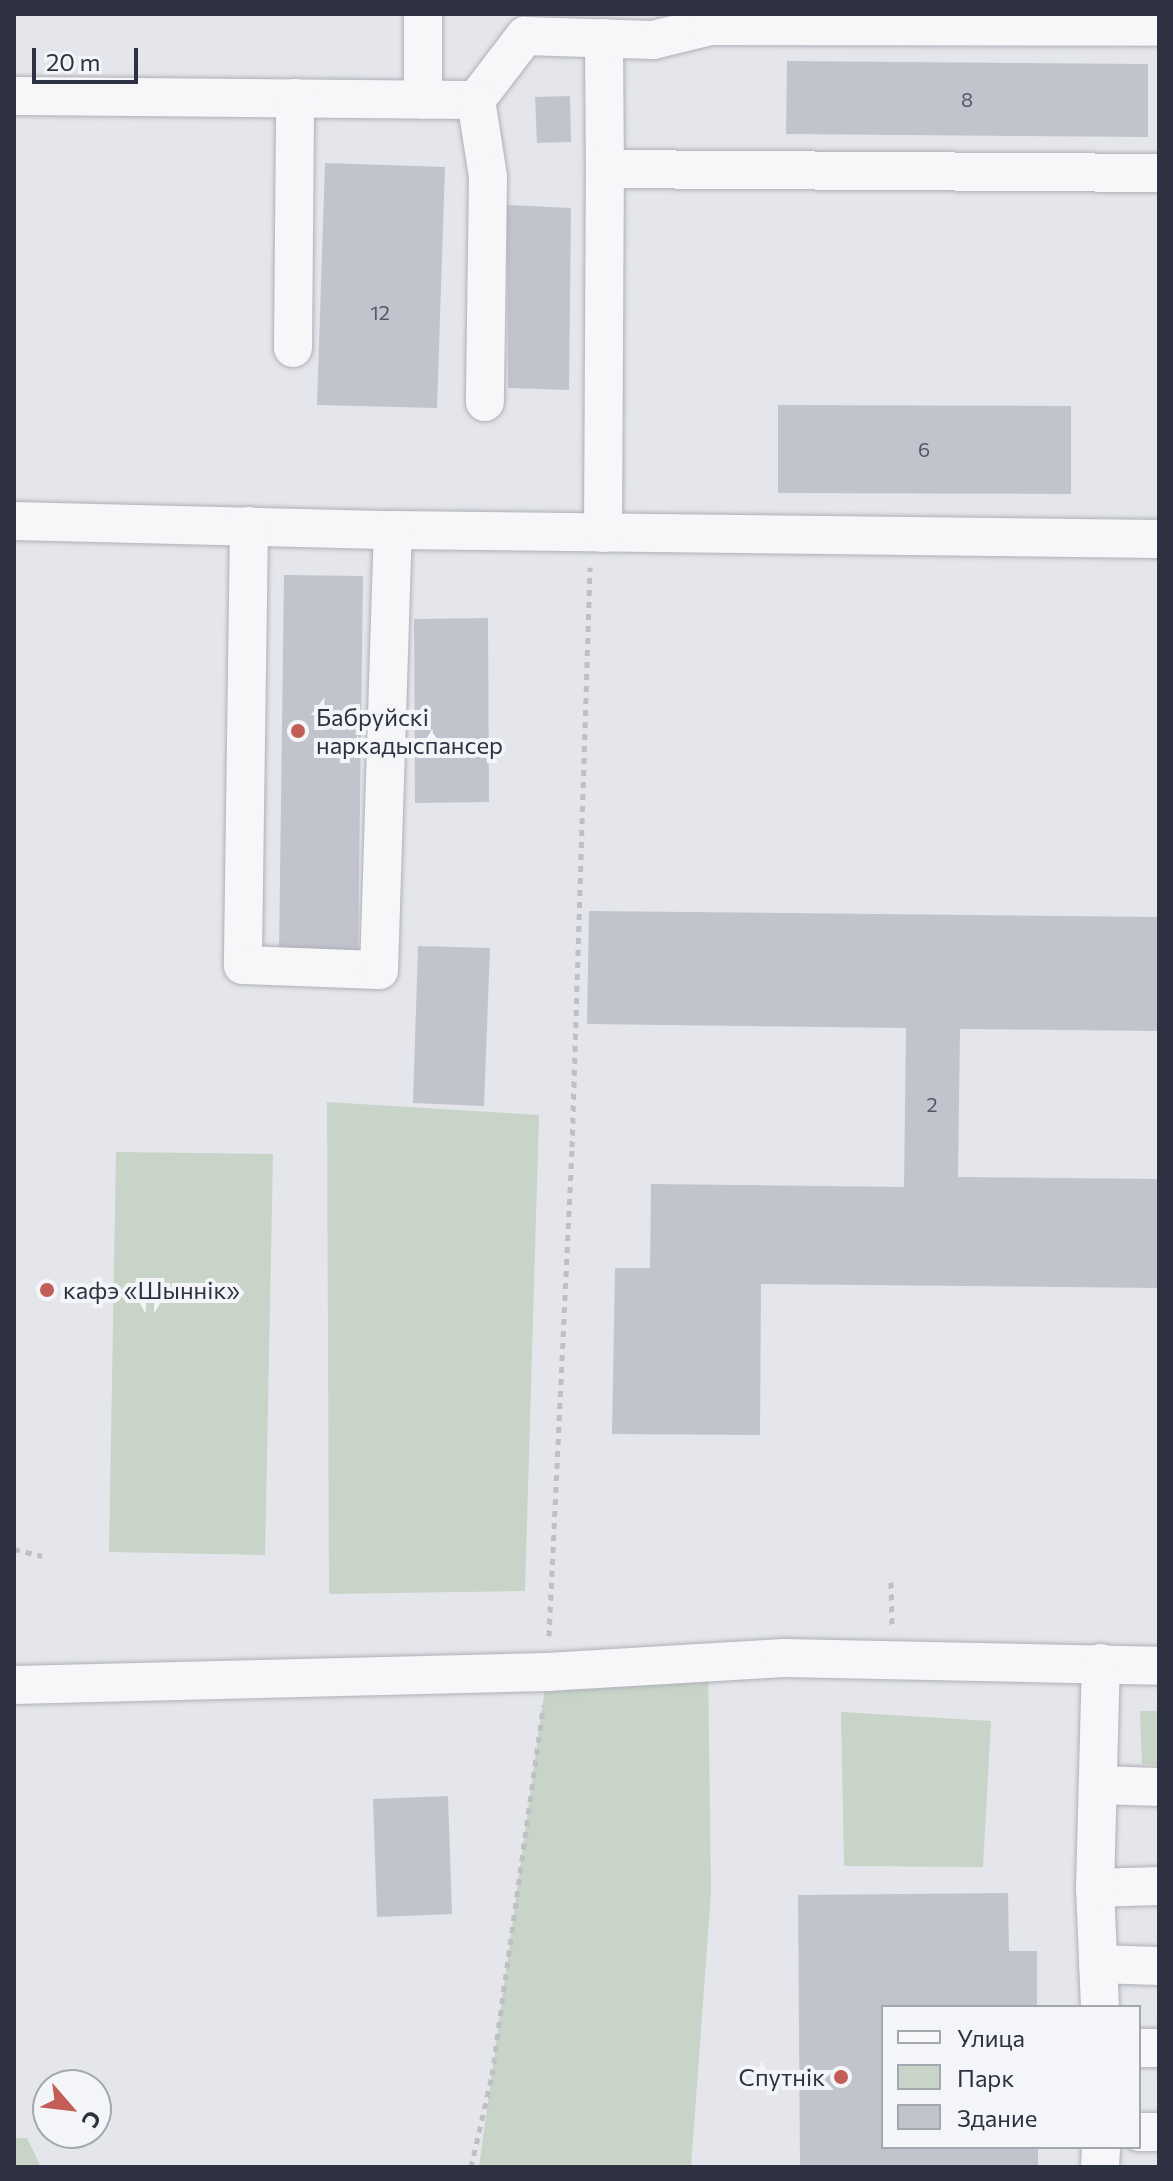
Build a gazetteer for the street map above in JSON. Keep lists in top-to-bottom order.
{
  "places": ["Бабруйскі наркадыспансер", "кафэ «Шыннік»", "Спутнік"],
  "house_numbers": [
    "8",
    "12",
    "6",
    "2"
  ],
  "legend": ["Улица", "Парк", "Здание"],
  "scale_bar": "20 m",
  "north": "bottom right"
}
